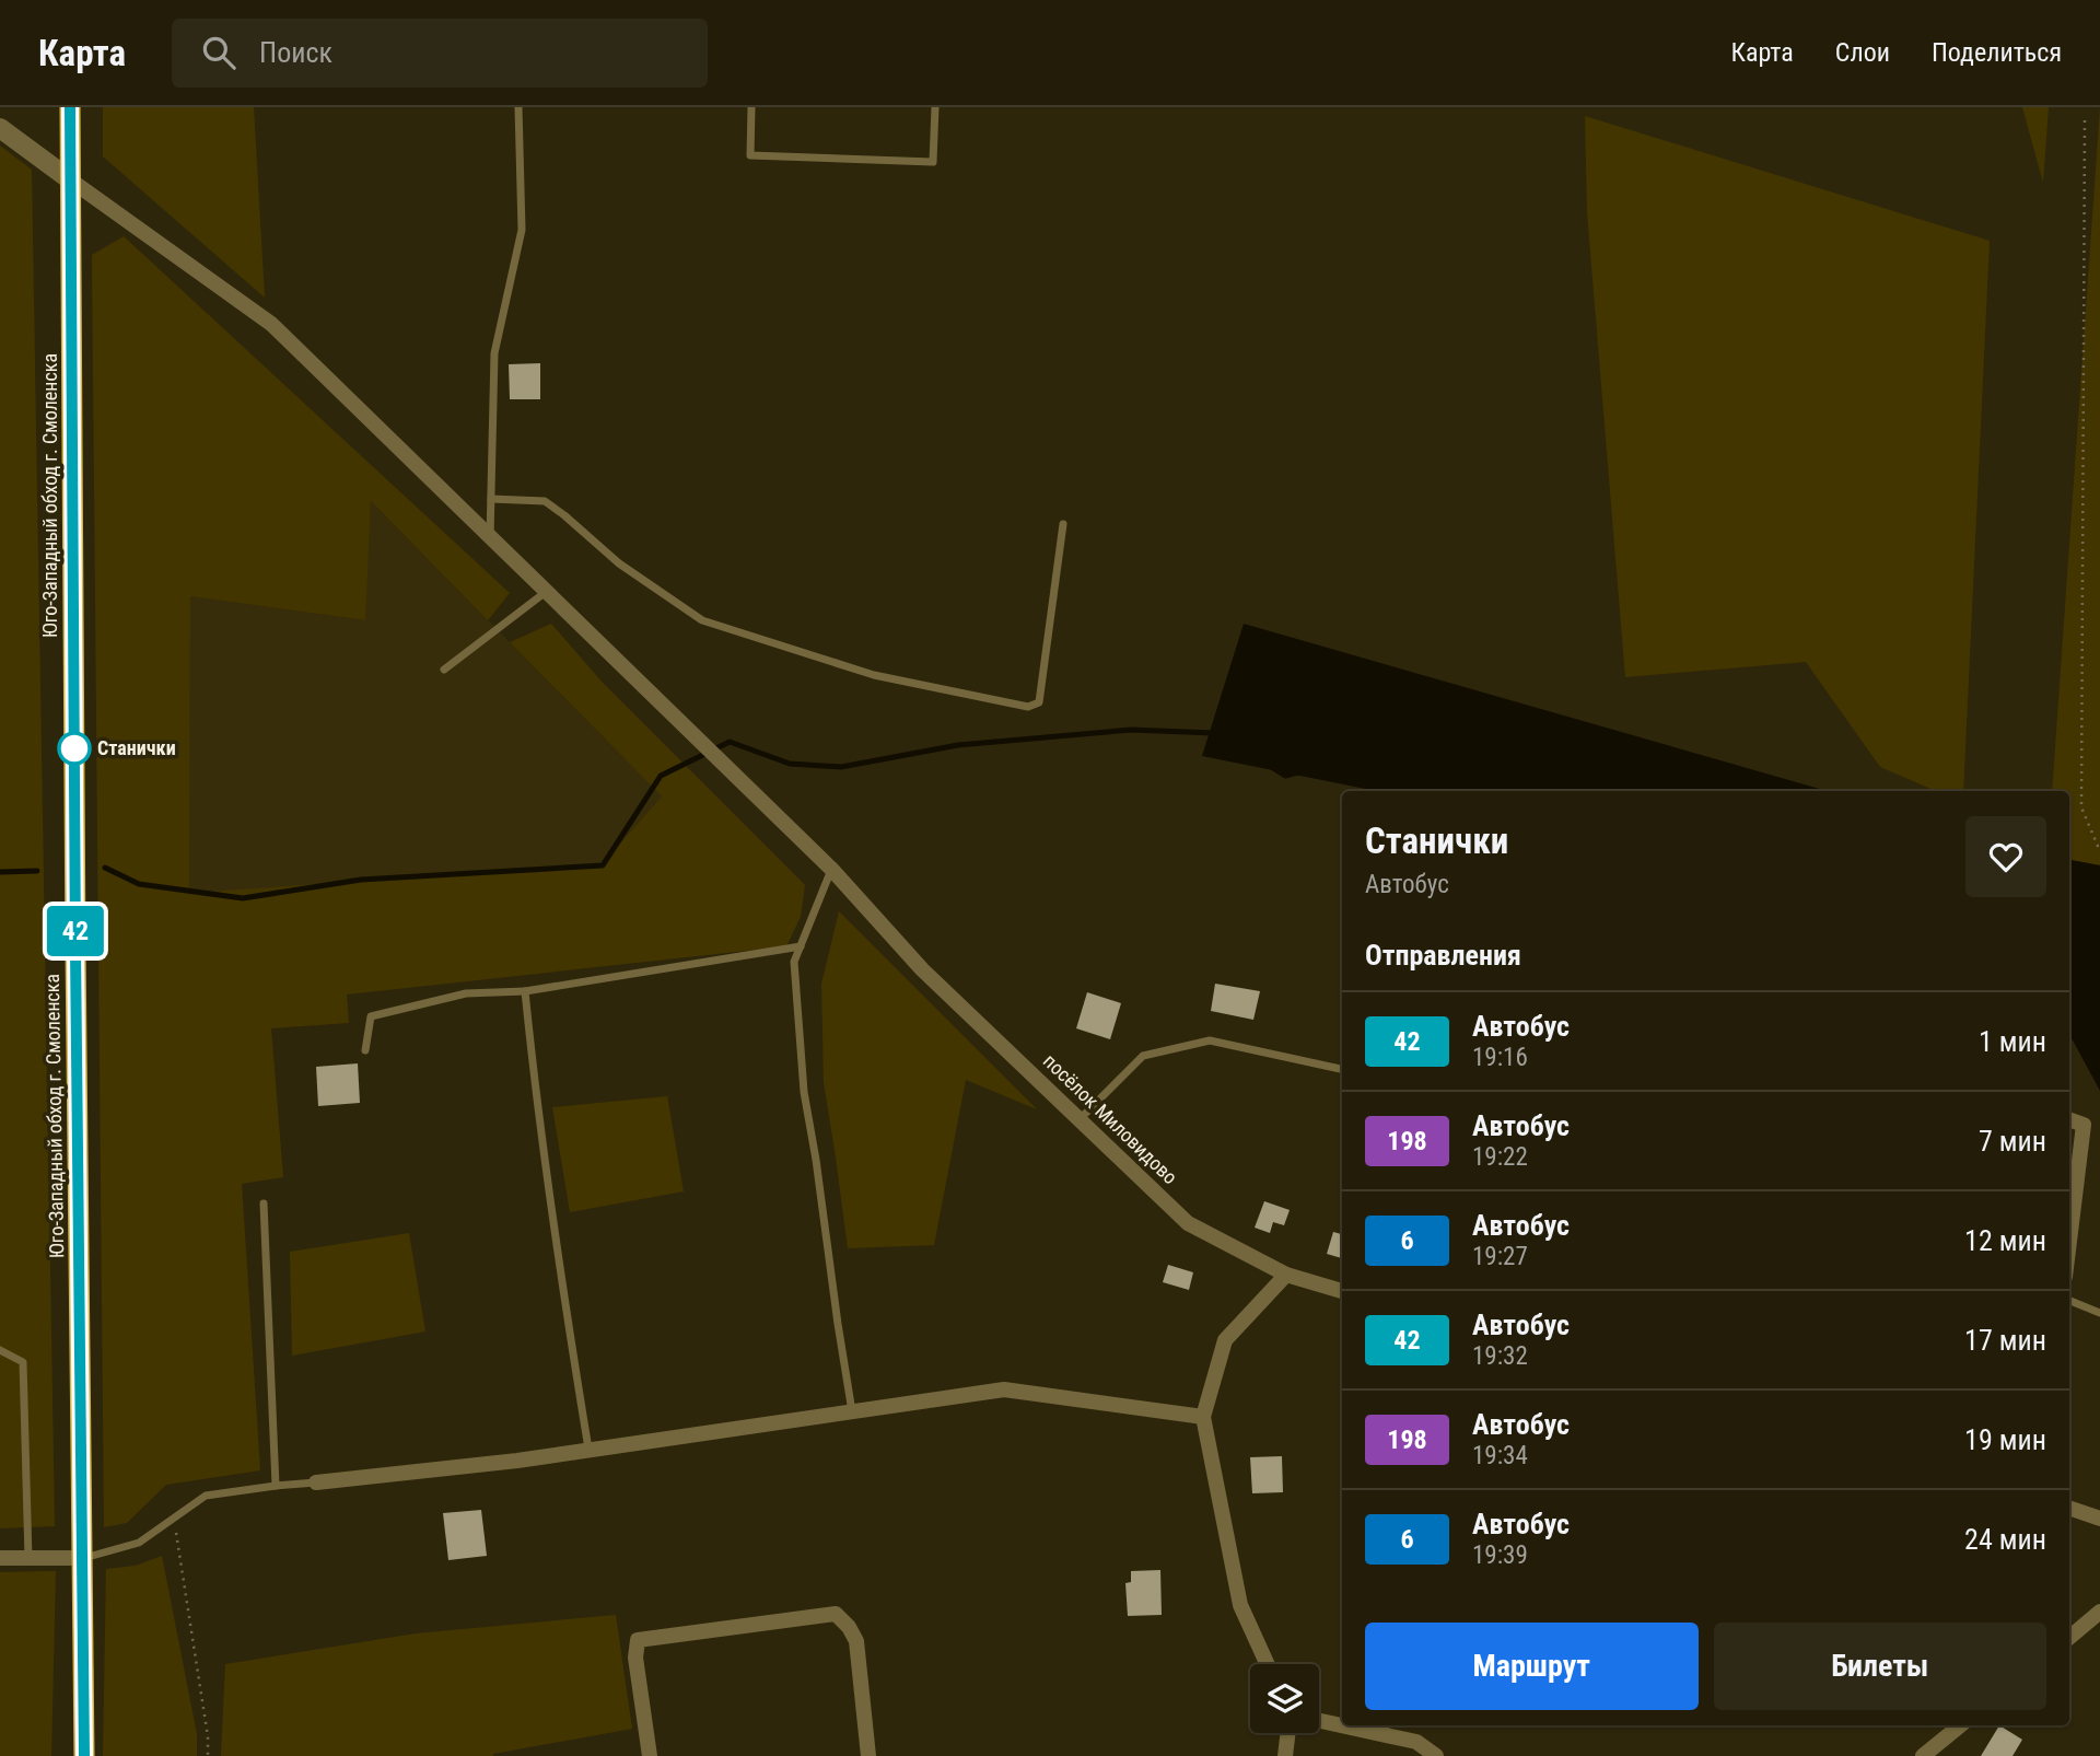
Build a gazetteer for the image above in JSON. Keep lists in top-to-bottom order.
{
  "streets": {
    "highway": ["Юго-Западный обход г. Смоленска"],
    "street": ["посёлок Миловидово"]
  },
  "crossings": [
    ["Юго-Западный обход г. Смоленска", "посёлок Миловидово"]
  ],
  "places": ["Станички"],
  "lines": ["bus line 42"],
  "page": {
    "header": "Карта",
    "search": "Поиск",
    "nav": ["Карта", "Слои", "Поделиться"],
    "on_map": "42",
    "heading": [
      ["Станички", "Автобус"],
      "Отправления"
    ],
    "list": [
      {
        "mark": "42",
        "name": "Автобус",
        "note": "19:16",
        "value": "1 мин"
      },
      {
        "mark": "198",
        "name": "Автобус",
        "note": "19:22",
        "value": "7 мин"
      },
      {
        "mark": "6",
        "name": "Автобус",
        "note": "19:27",
        "value": "12 мин"
      },
      {
        "mark": "42",
        "name": "Автобус",
        "note": "19:32",
        "value": "17 мин"
      },
      {
        "mark": "198",
        "name": "Автобус",
        "note": "19:34",
        "value": "19 мин"
      },
      {
        "mark": "6",
        "name": "Автобус",
        "note": "19:39",
        "value": "24 мин"
      }
    ],
    "buttons": ["Маршрут", "Билеты"]
  }
}
